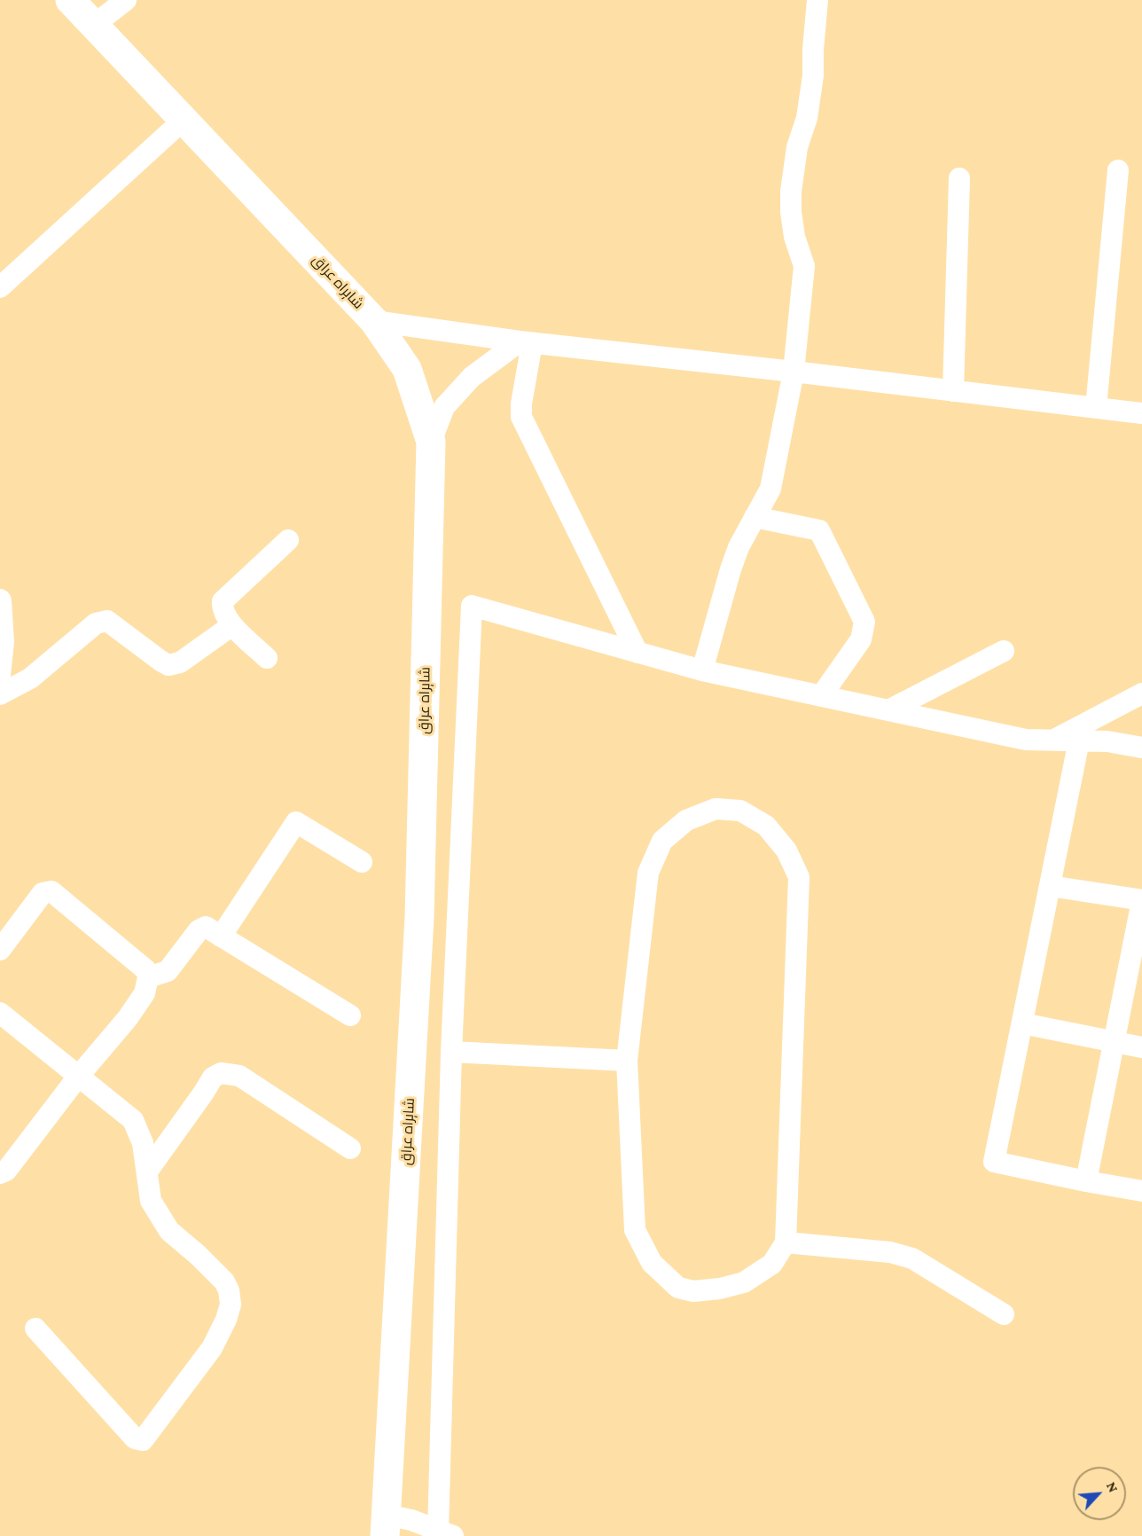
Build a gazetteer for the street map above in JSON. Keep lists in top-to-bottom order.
{
  "streets": {
    "street": ["شاہراہ عراق"]
  },
  "north": "top right"
}
